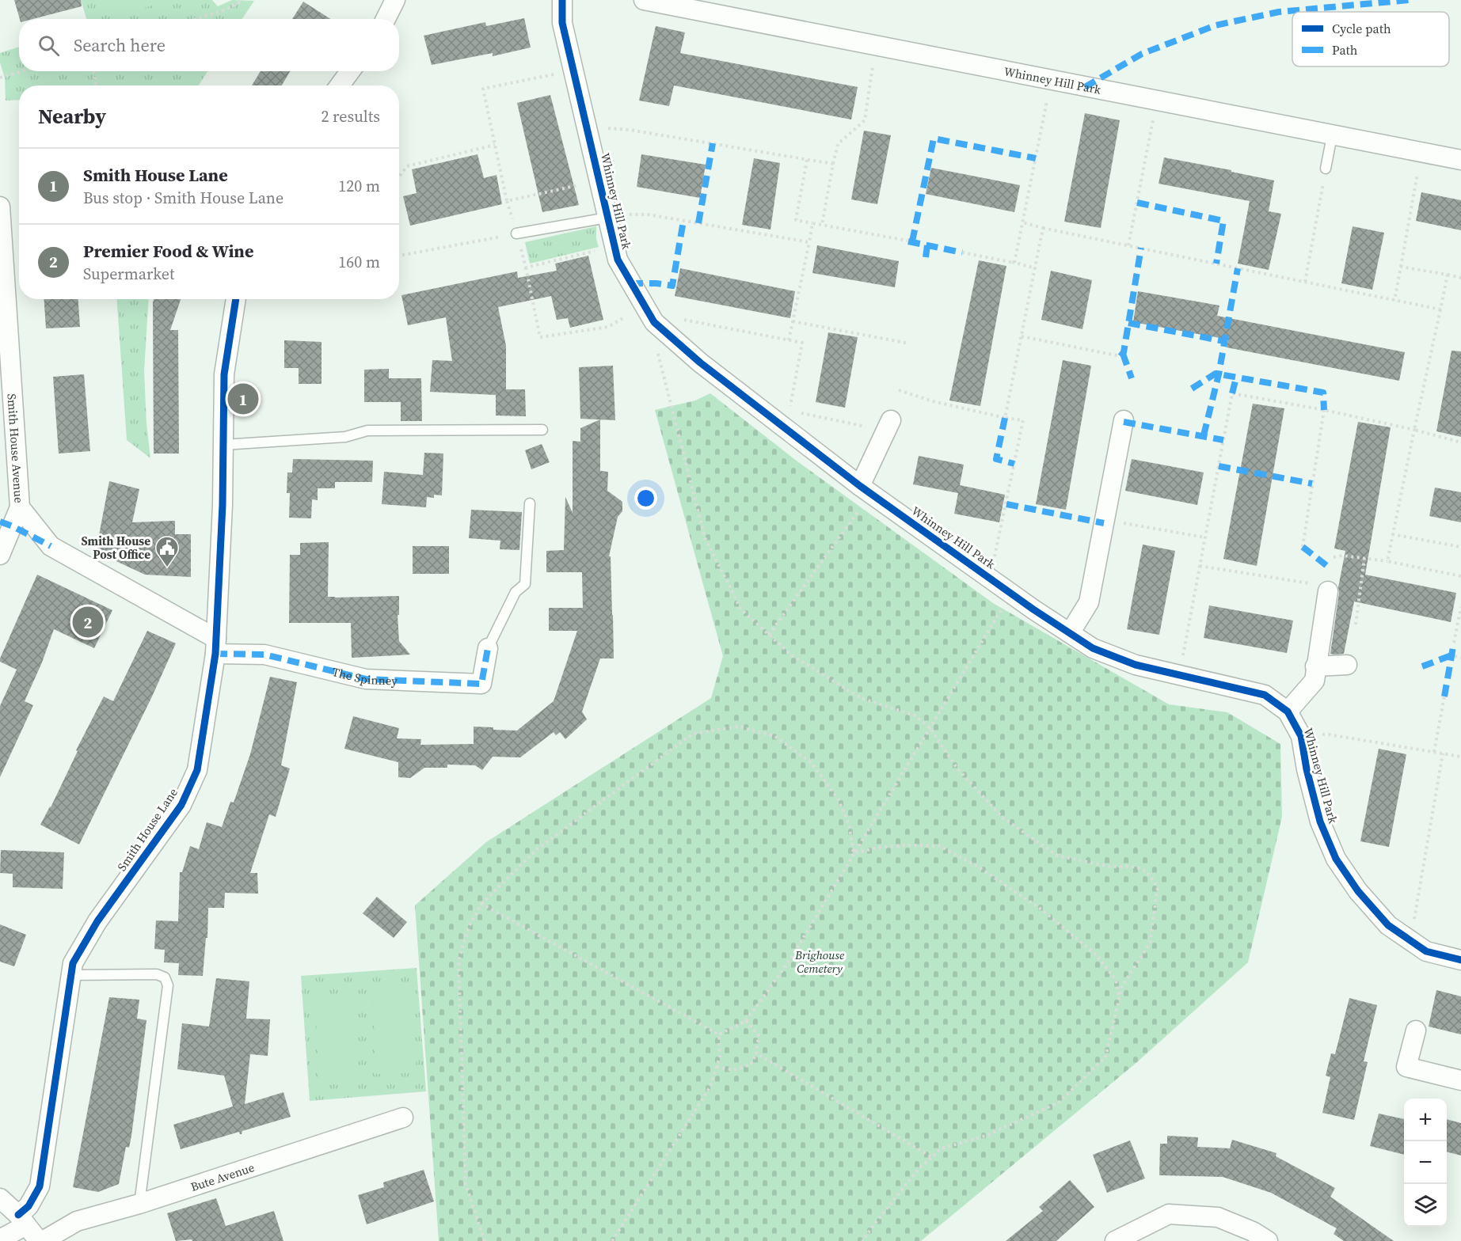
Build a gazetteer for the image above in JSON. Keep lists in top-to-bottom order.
{
  "streets": {
    "street": [
      "Whinney Hill Park",
      "Smith House Avenue",
      "The Spinney",
      "Smith House Lane",
      "Bute Avenue"
    ]
  },
  "crossings": [
    ["Smith House Avenue", "The Spinney"],
    ["Smith House Avenue", "Smith House Lane"],
    ["The Spinney", "Smith House Lane"]
  ],
  "parks": ["Brighouse Cemetery"],
  "places": {
    "public building": ["Smith House Post Office"]
  },
  "legend": ["Cycle path", "Path"],
  "page": {
    "search": "Search here",
    "heading": ["Nearby", "2 results"],
    "list": [
      {
        "mark": "1",
        "name": "Smith House Lane",
        "note": "Bus stop · Smith House Lane",
        "value": "120 m"
      },
      {
        "mark": "2",
        "name": "Premier Food & Wine",
        "note": "Supermarket",
        "value": "160 m"
      }
    ],
    "pins": ["1", "2"],
    "map_buttons": ["+", "−"]
  }
}
